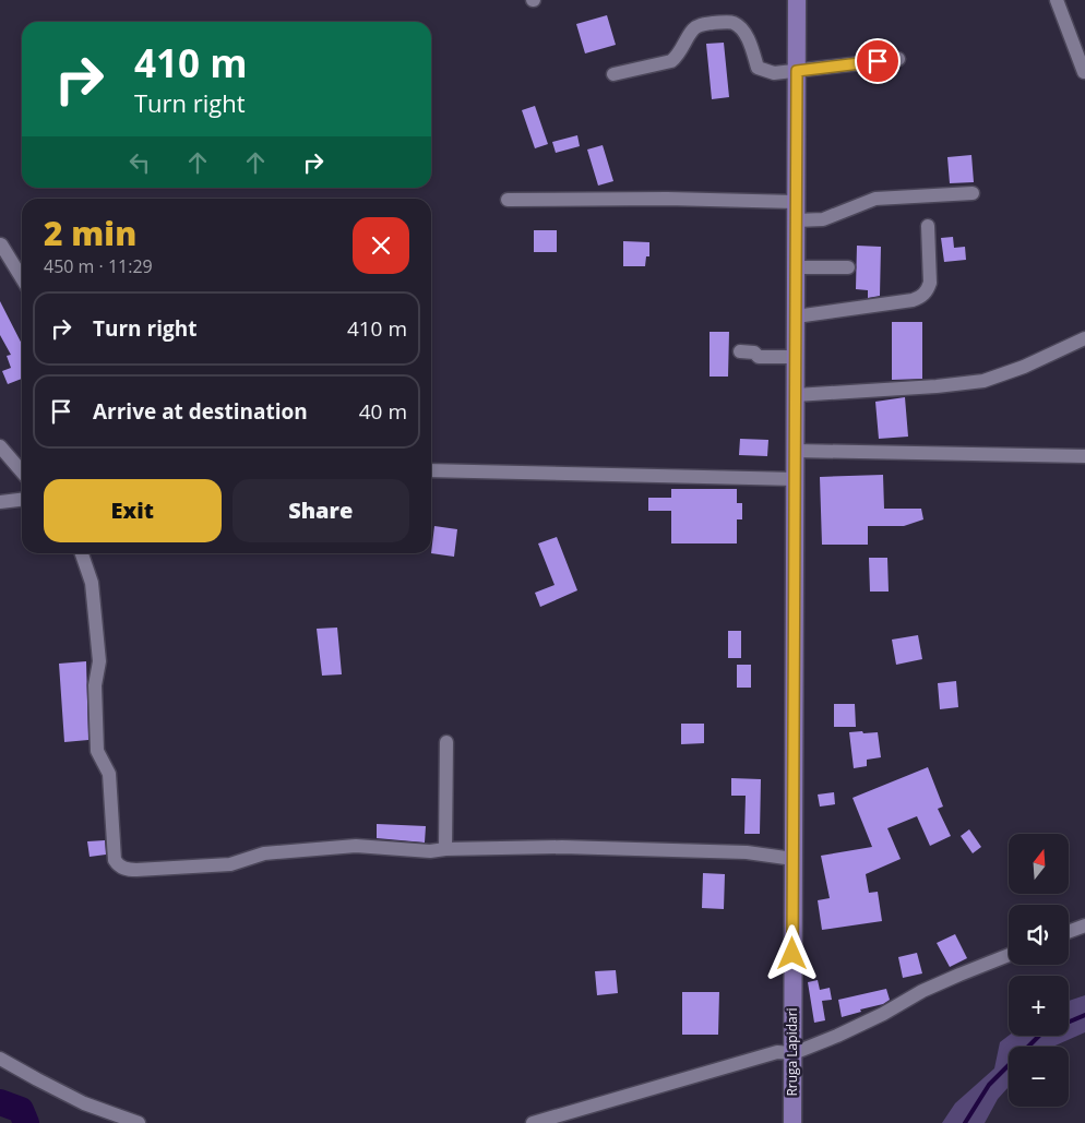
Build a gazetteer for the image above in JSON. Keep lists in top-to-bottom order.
{
  "streets": {
    "main road": ["Rruga Lapidari"]
  },
  "north": "top",
  "page": {
    "turn": ["410 m", "Turn right"],
    "heading": ["2 min", "450 m · 11:29"],
    "list": [
      {
        "name": "Turn right",
        "value": "410 m"
      },
      {
        "name": "Arrive at destination",
        "value": "40 m"
      }
    ],
    "buttons": ["Exit", "Share"],
    "map_buttons": ["+", "−"]
  }
}
